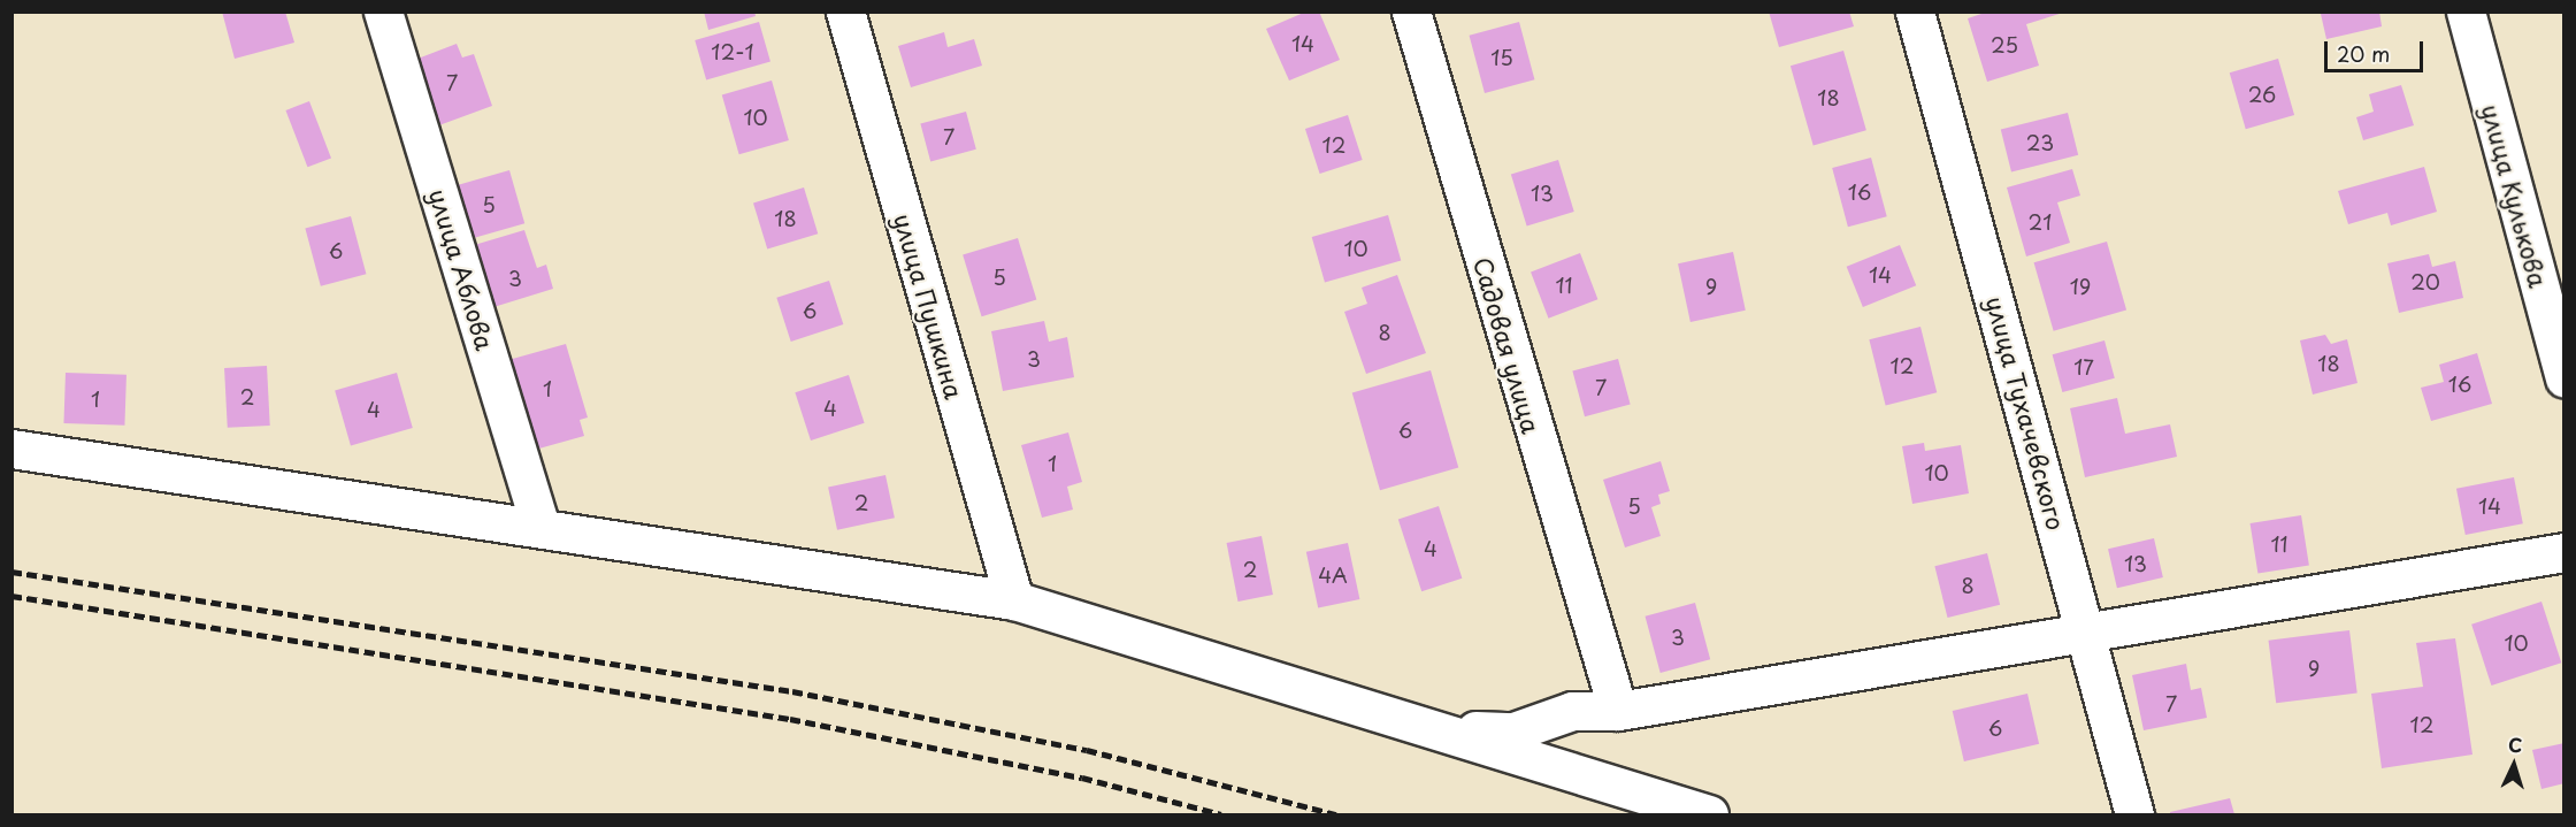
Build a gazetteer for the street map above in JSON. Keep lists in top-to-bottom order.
{
  "streets": {
    "street": [
      "улица Кулькова",
      "улица Аблова",
      "улица Пушкина",
      "Садовая улица",
      "улица Тухачевского"
    ]
  },
  "house_numbers": [
    "14",
    "25",
    "12-1",
    "15",
    "7",
    "26",
    "18",
    "10",
    "7",
    "23",
    "12",
    "16",
    "13",
    "5",
    "18",
    "21",
    "10",
    "6",
    "14",
    "5",
    "3",
    "20",
    "11",
    "9",
    "19",
    "6",
    "8",
    "3",
    "18",
    "12",
    "17",
    "16",
    "7",
    "1",
    "2",
    "1",
    "4",
    "4",
    "6",
    "1",
    "10",
    "2",
    "5",
    "14",
    "11",
    "4",
    "13",
    "2",
    "4А",
    "8",
    "3",
    "10",
    "9",
    "7",
    "12",
    "6"
  ],
  "scale_bar": "20 m",
  "north": "top"
}
